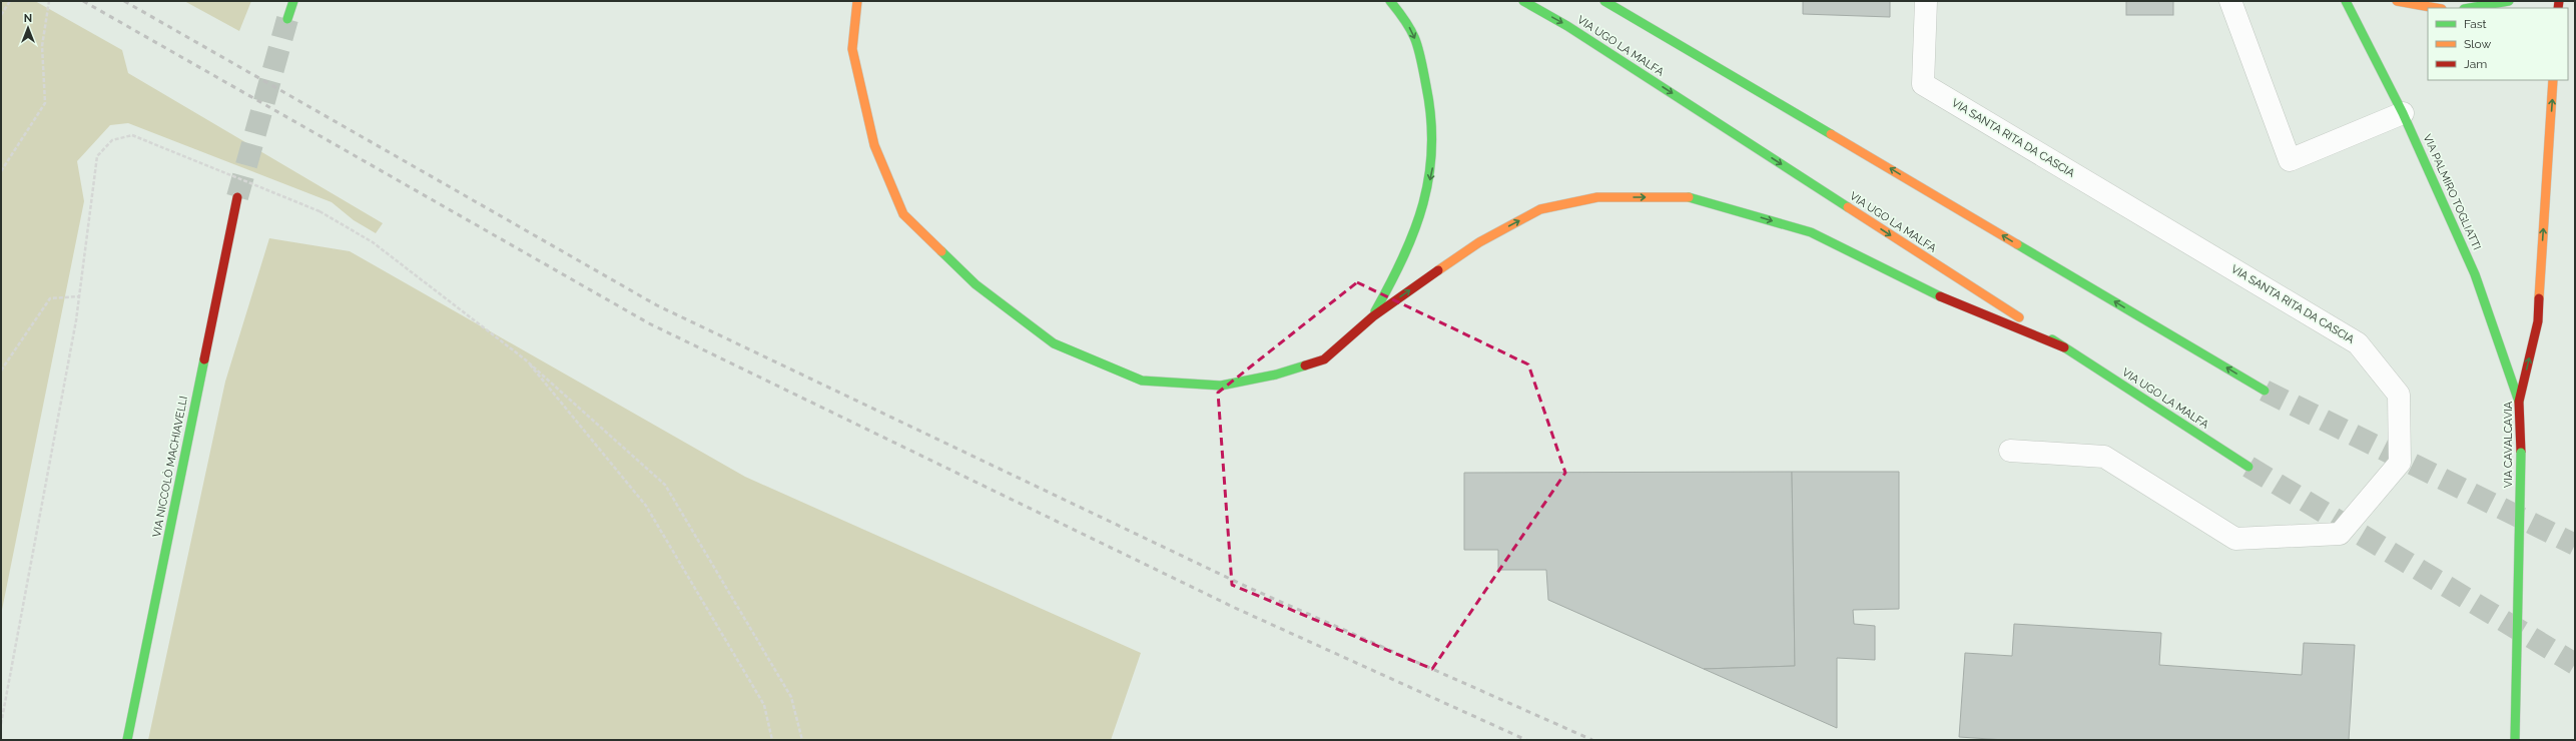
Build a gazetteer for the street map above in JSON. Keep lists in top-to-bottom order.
{
  "streets": {
    "main road": [
      "VIA UGO LA MALFA",
      "VIA PALMIRO TOGLIATTI",
      "VIA CAVALCAVIA",
      "VIA NICCOLÒ MACHIAVELLI"
    ],
    "street": ["VIA SANTA RITA DA CASCIA"]
  },
  "crossings": [
    ["VIA PALMIRO TOGLIATTI", "VIA CAVALCAVIA"]
  ],
  "one_way": ["VIA CAVALCAVIA"],
  "legend": ["Fast", "Slow", "Jam"],
  "north": "top"
}
